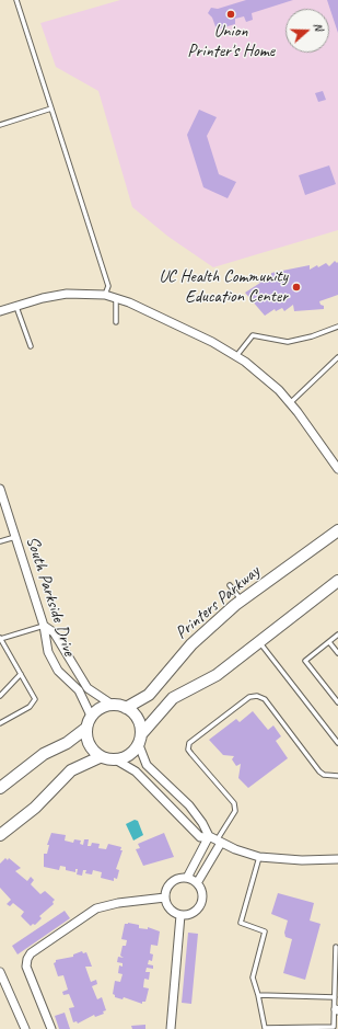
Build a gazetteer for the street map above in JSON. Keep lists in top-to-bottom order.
{
  "streets": {
    "main road": ["Printers Parkway"],
    "street": ["South Parkside Drive"]
  },
  "crossings": [
    ["South Parkside Drive", "Printers Parkway"]
  ],
  "places": ["Union Printer's Home", "UC Health Community Education Center"],
  "north": "right"
}
